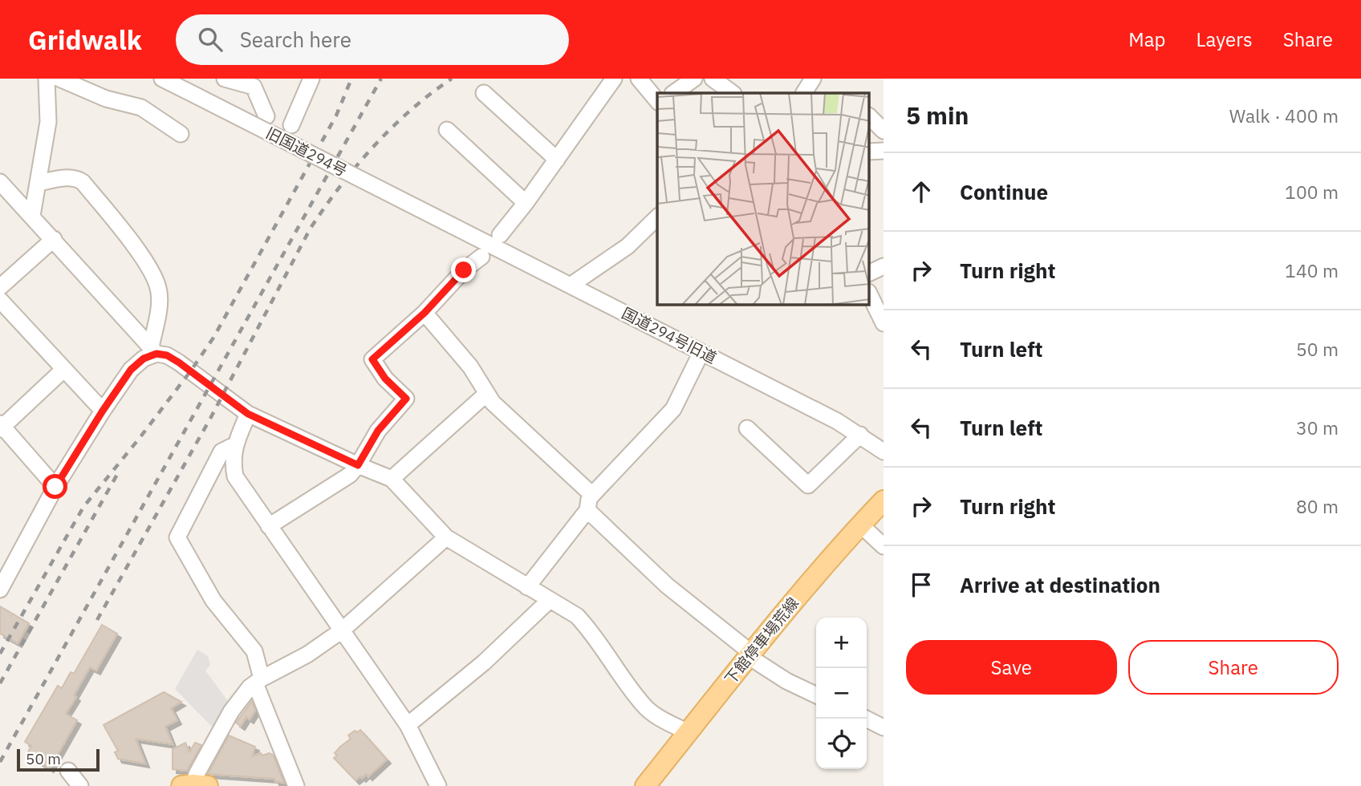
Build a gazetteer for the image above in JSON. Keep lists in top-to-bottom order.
{
  "streets": {
    "main road": ["下館停車場荒線"],
    "street": ["旧国道294号", "国道294号旧道"]
  },
  "crossings": [
    ["旧国道294号", "国道294号旧道"]
  ],
  "scale_bar": "50 m",
  "page": {
    "header": "Gridwalk",
    "search": "Search here",
    "nav": ["Map", "Layers", "Share"],
    "heading": ["5 min", "Walk · 400 m"],
    "list": [
      ["Continue", "100 m"],
      ["Turn right", "140 m"],
      ["Turn left", "50 m"],
      ["Turn left", "30 m"],
      ["Turn right", "80 m"],
      "Arrive at destination"
    ],
    "map_buttons": ["+", "−"],
    "buttons": ["Save", "Share"],
    "scale": "50 m"
  }
}
